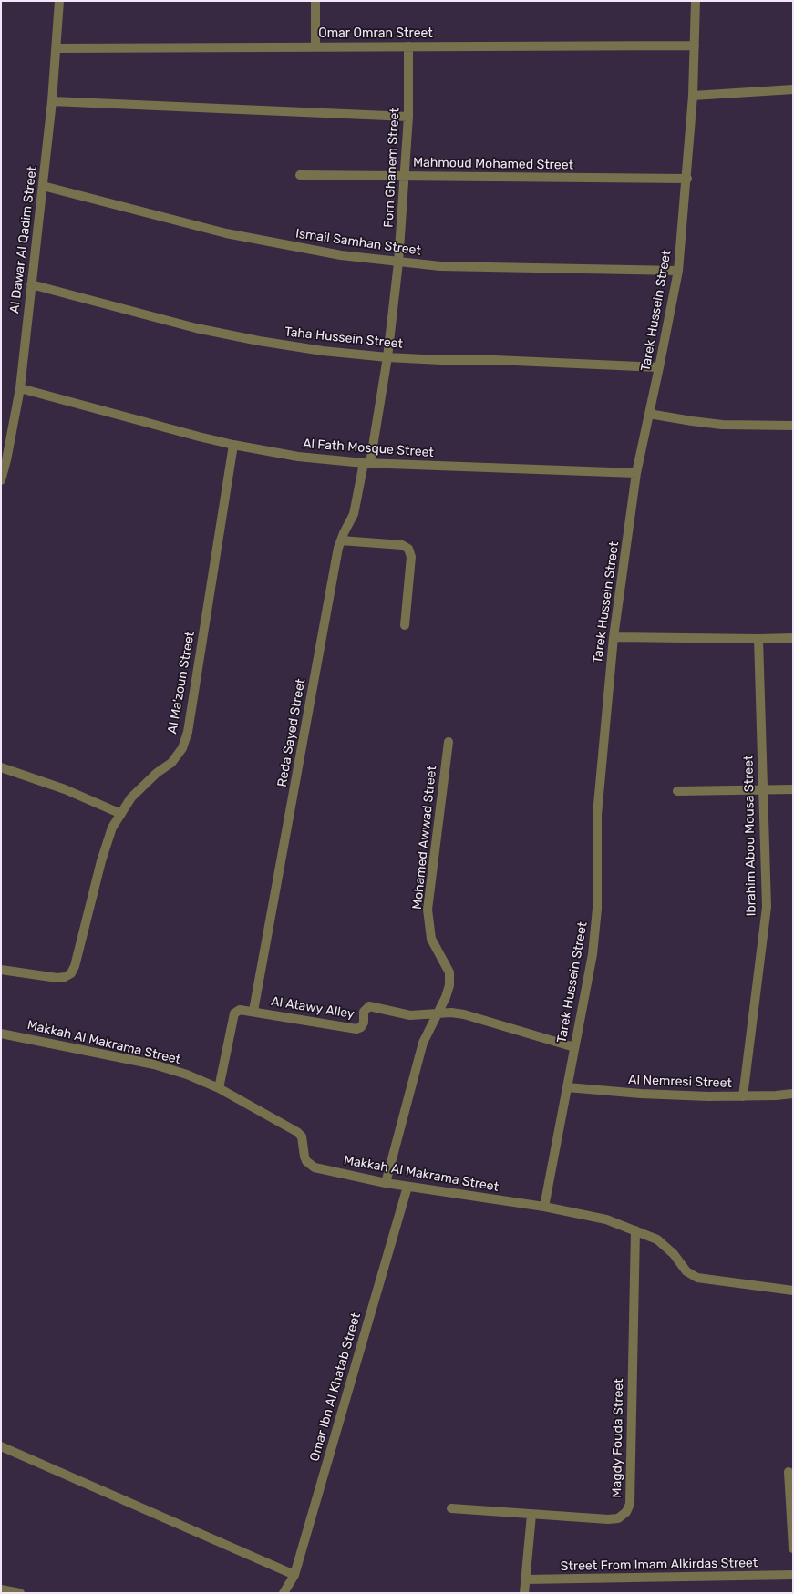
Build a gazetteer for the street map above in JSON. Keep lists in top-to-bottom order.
{
  "streets": {
    "street": [
      "Omar Omran Street",
      "Mahmoud Mohamed Street",
      "Forn Ghanem Street",
      "Al Dawar Al Qadim Street",
      "Ismail Samhan Street",
      "Tarek Hussein Street",
      "Taha Hussein Street",
      "Al Fath Mosque Street",
      "Al Ma'zoun Street",
      "Reda Sayed Street",
      "Ibrahim Abou Mousa Street",
      "Mohamed Awwad Street",
      "Al Atawy Alley",
      "Makkah Al Makrama Street",
      "Al Nemresi Street",
      "Omar Ibn Al Khatab Street",
      "Magdy Fouda Street",
      "Street From Imam Alkirdas Street"
    ]
  },
  "crossings": [
    ["Omar Omran Street", "Forn Ghanem Street"],
    ["Omar Omran Street", "Al Dawar Al Qadim Street"],
    ["Omar Omran Street", "Tarek Hussein Street"],
    ["Mahmoud Mohamed Street", "Forn Ghanem Street"],
    ["Mahmoud Mohamed Street", "Tarek Hussein Street"],
    ["Forn Ghanem Street", "Ismail Samhan Street"],
    ["Forn Ghanem Street", "Taha Hussein Street"],
    ["Forn Ghanem Street", "Al Fath Mosque Street"],
    ["Forn Ghanem Street", "Reda Sayed Street"],
    ["Al Dawar Al Qadim Street", "Ismail Samhan Street"],
    ["Al Dawar Al Qadim Street", "Taha Hussein Street"],
    ["Al Dawar Al Qadim Street", "Al Fath Mosque Street"],
    ["Ismail Samhan Street", "Tarek Hussein Street"],
    ["Tarek Hussein Street", "Taha Hussein Street"],
    ["Tarek Hussein Street", "Al Fath Mosque Street"],
    ["Tarek Hussein Street", "Al Atawy Alley"],
    ["Tarek Hussein Street", "Makkah Al Makrama Street"],
    ["Tarek Hussein Street", "Al Nemresi Street"],
    ["Al Fath Mosque Street", "Al Ma'zoun Street"],
    ["Al Fath Mosque Street", "Reda Sayed Street"],
    ["Reda Sayed Street", "Al Atawy Alley"],
    ["Ibrahim Abou Mousa Street", "Al Nemresi Street"],
    ["Mohamed Awwad Street", "Al Atawy Alley"],
    ["Mohamed Awwad Street", "Makkah Al Makrama Street"],
    ["Al Atawy Alley", "Makkah Al Makrama Street"],
    ["Makkah Al Makrama Street", "Omar Ibn Al Khatab Street"],
    ["Makkah Al Makrama Street", "Magdy Fouda Street"]
  ]
}
